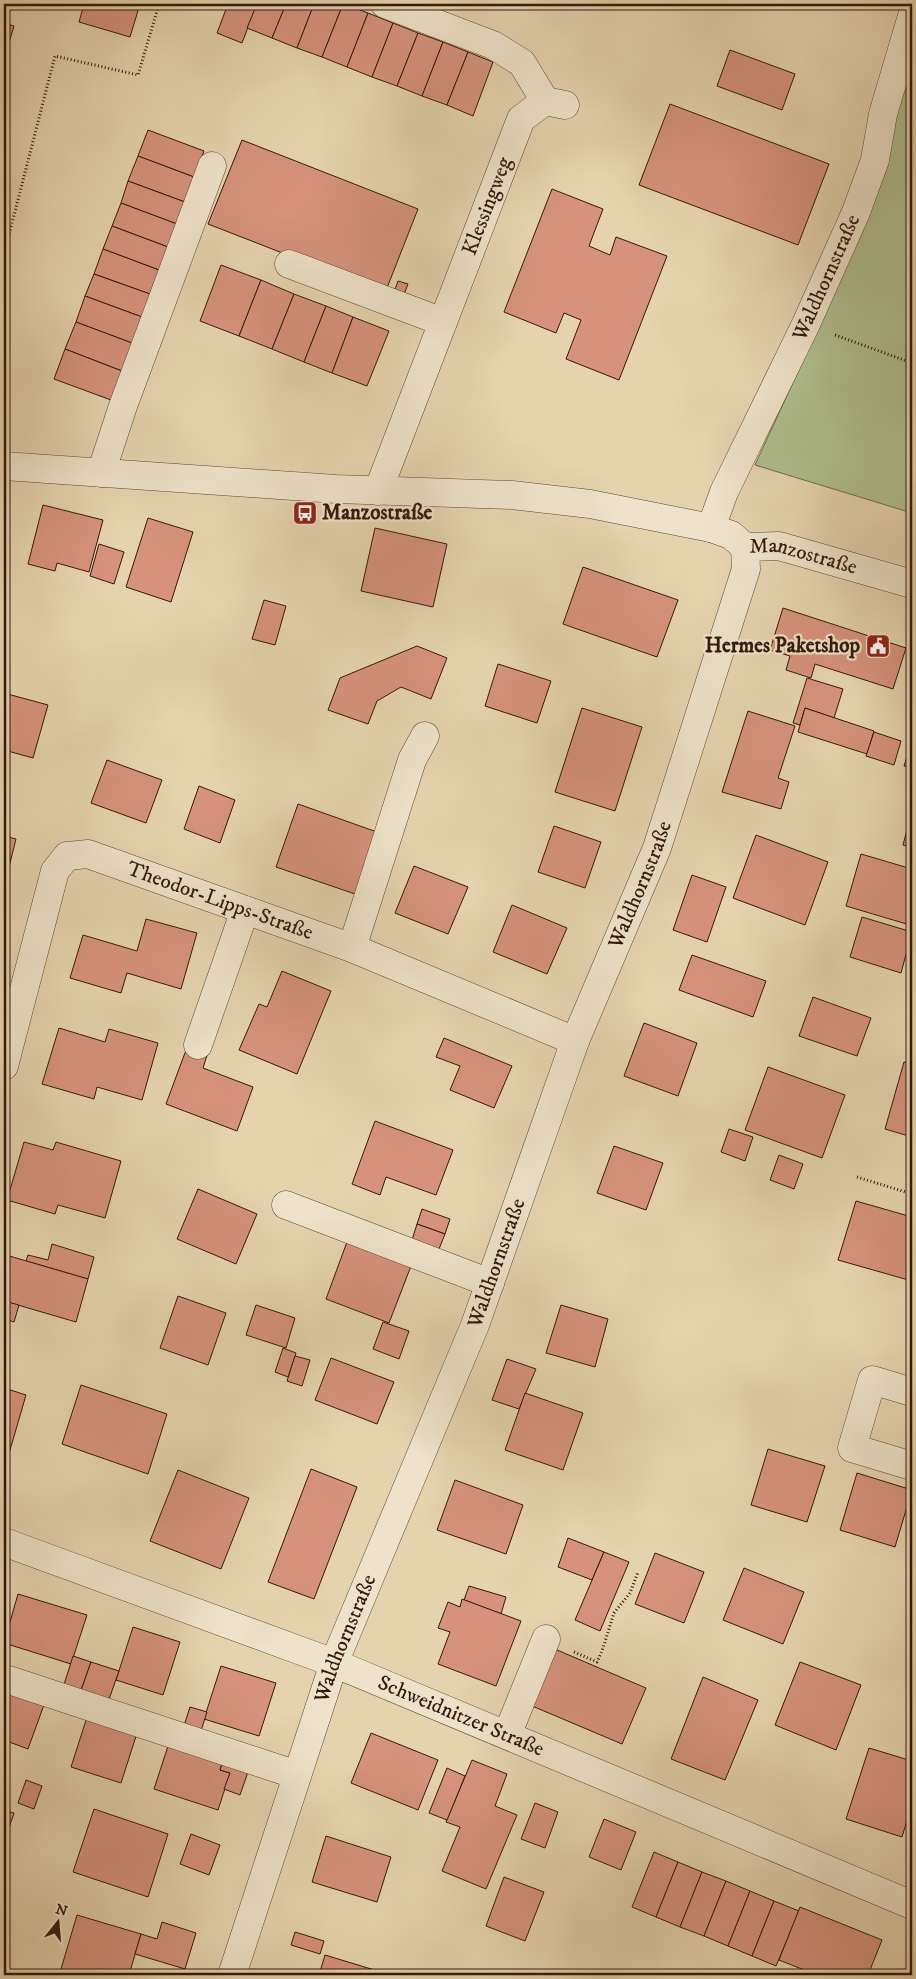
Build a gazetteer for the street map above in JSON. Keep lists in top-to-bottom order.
{
  "streets": {
    "street": [
      "Klessingweg",
      "Waldhornstraße",
      "Manzostraße",
      "Theodor-Lipps-Straße",
      "Schweidnitzer Straße"
    ]
  },
  "crossings": [
    ["Klessingweg", "Manzostraße"],
    ["Waldhornstraße", "Manzostraße"],
    ["Waldhornstraße", "Theodor-Lipps-Straße"],
    ["Waldhornstraße", "Schweidnitzer Straße"]
  ],
  "places": {
    "bus stop": ["Manzostraße"],
    "public building": ["Hermes Paketshop"]
  },
  "north": "top"
}
